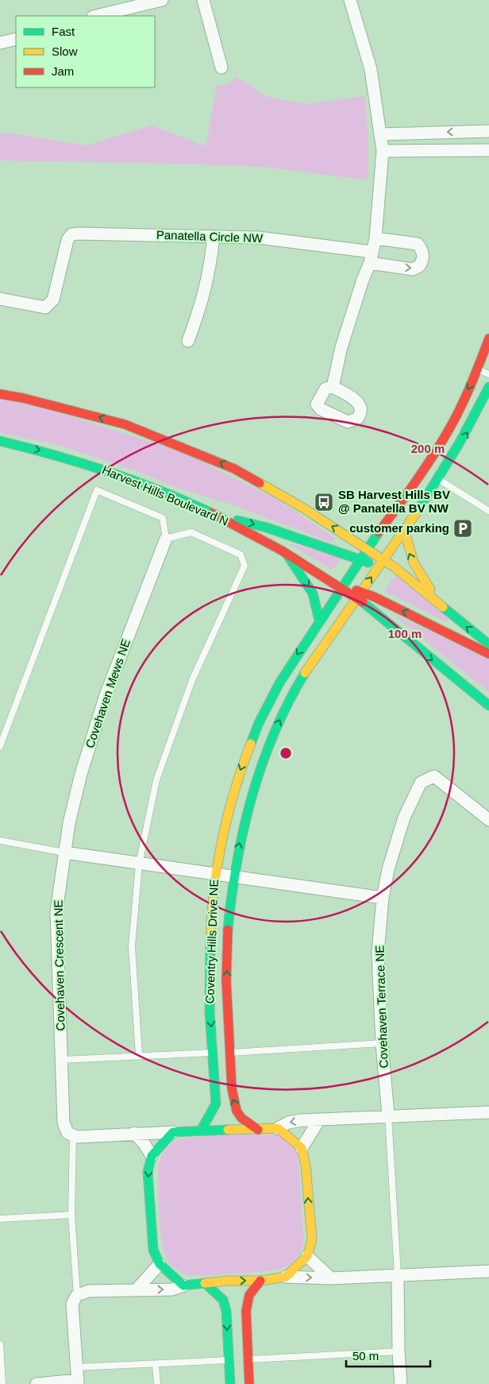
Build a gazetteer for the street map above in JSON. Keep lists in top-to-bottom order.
{
  "streets": {
    "street": [
      "Panatella Circle NW",
      "Harvest Hills Boulevard N",
      "Covehaven Mews NE",
      "Coventry Hills Drive NE",
      "Covehaven Crescent NE",
      "Covehaven Terrace NE"
    ]
  },
  "crossings": [
    ["Harvest Hills Boulevard N", "Coventry Hills Drive NE"],
    ["Covehaven Mews NE", "Covehaven Crescent NE"]
  ],
  "places": {
    "bus stop": ["SB Harvest Hills BV @ Panatella BV NW"],
    "parking": ["customer parking"]
  },
  "legend": ["Fast", "Slow", "Jam"],
  "scale_bar": "50 m",
  "rings": ["200 m", "100 m"]
}
